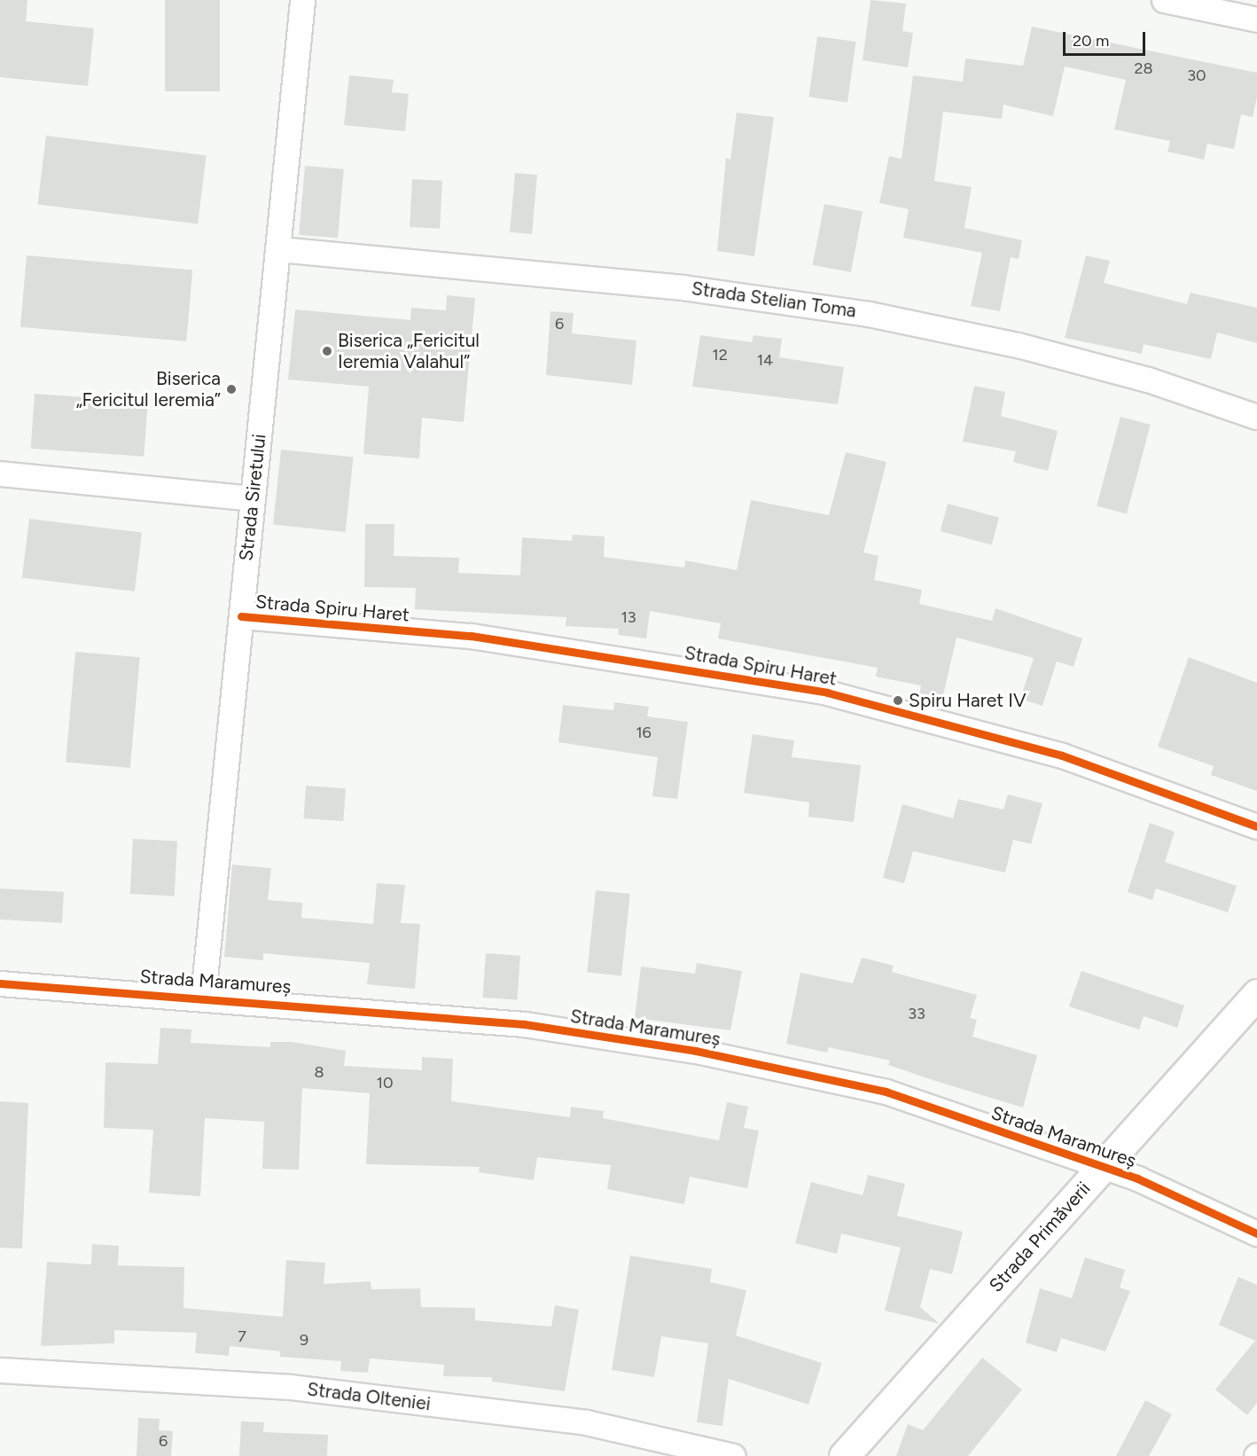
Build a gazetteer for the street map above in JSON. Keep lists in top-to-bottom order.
{
  "streets": {
    "main road": ["Strada Primăverii"],
    "street": [
      "Strada Stelian Toma",
      "Strada Siretului",
      "Strada Spiru Haret",
      "Strada Maramureș",
      "Strada Olteniei"
    ]
  },
  "crossings": [
    ["Strada Stelian Toma", "Strada Siretului"],
    ["Strada Siretului", "Strada Spiru Haret"],
    ["Strada Siretului", "Strada Maramureș"],
    ["Strada Maramureș", "Strada Primăverii"]
  ],
  "places": ["Biserica „Fericitul Ieremia Valahul”", "Biserica „Fericitul Ieremia”", "Spiru Haret IV"],
  "house_numbers": [
    "28",
    "30",
    "6",
    "12",
    "14",
    "13",
    "16",
    "33",
    "8",
    "10",
    "7",
    "9",
    "6"
  ],
  "scale_bar": "20 m"
}
